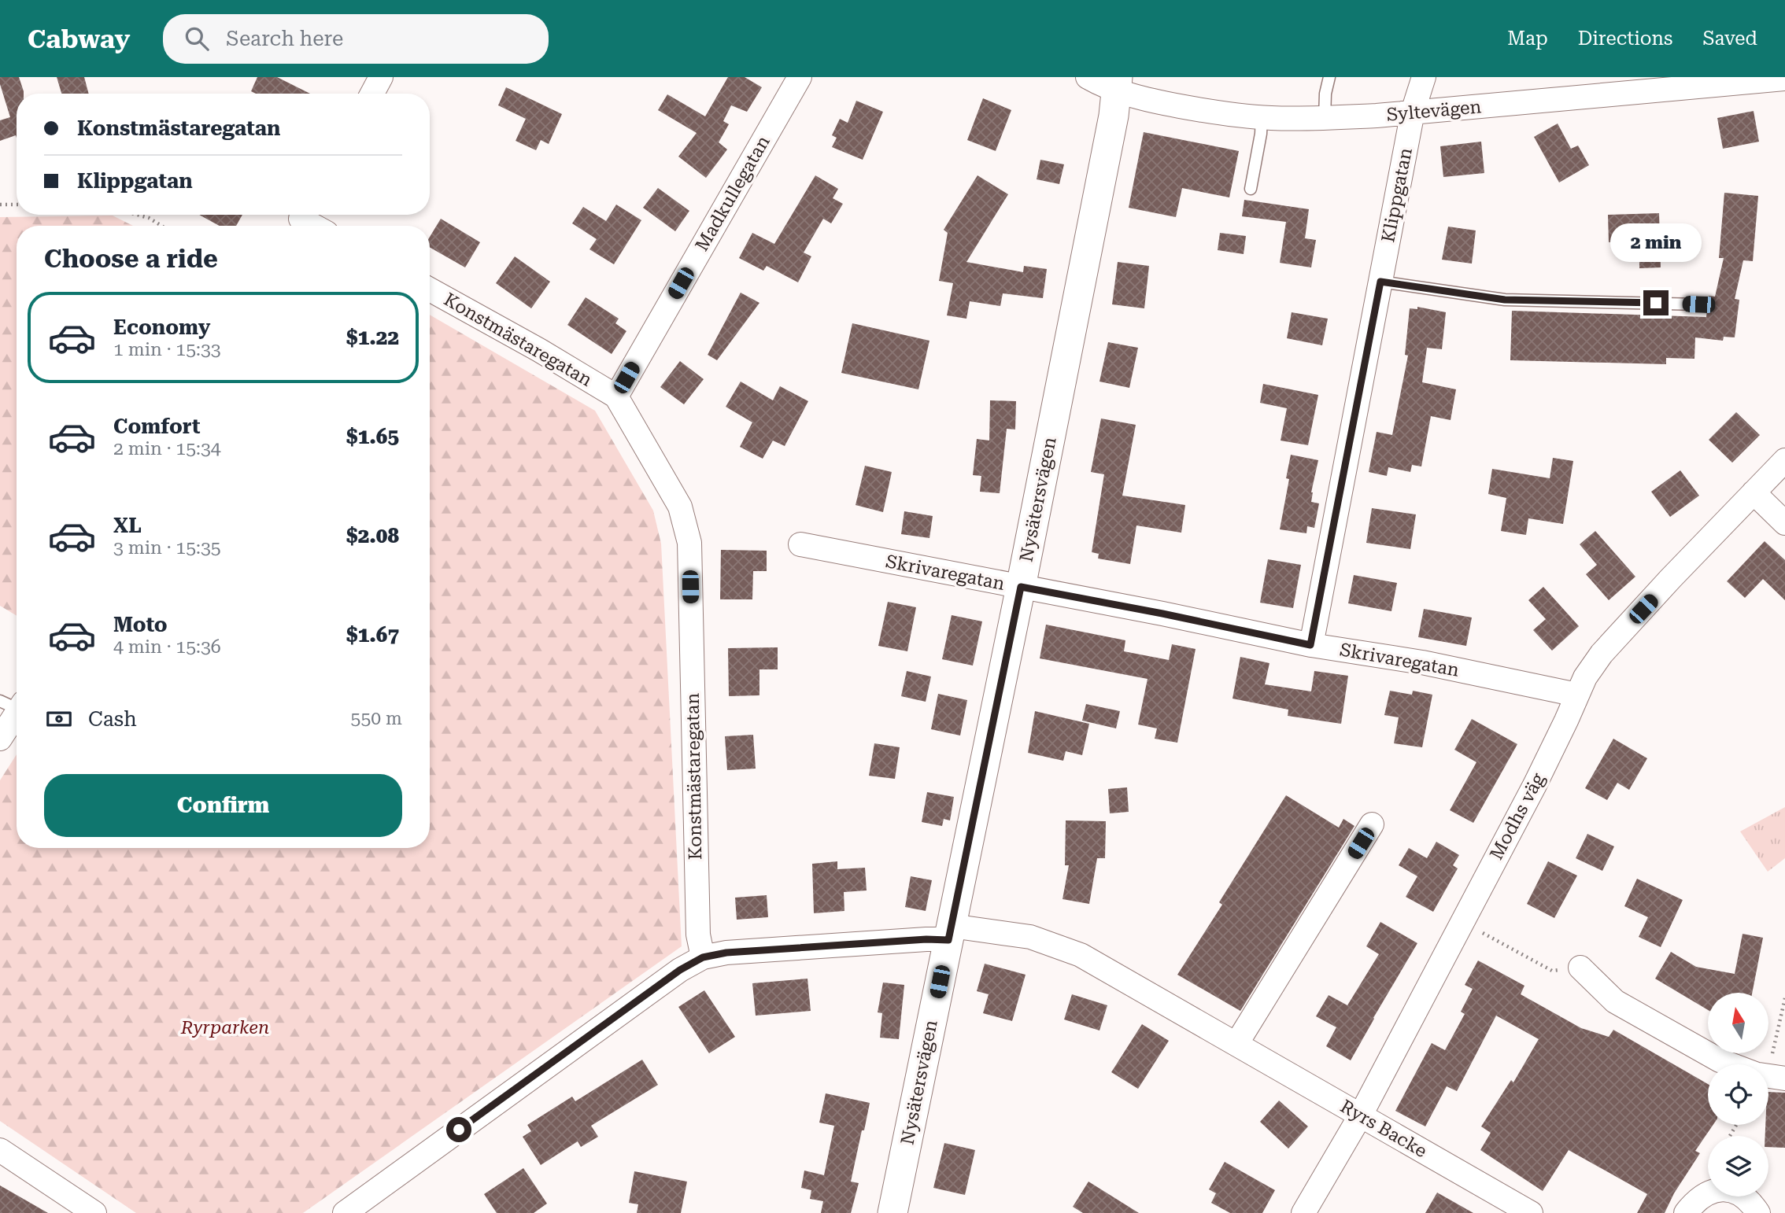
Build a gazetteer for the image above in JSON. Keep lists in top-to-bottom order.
{
  "streets": {
    "street": [
      "Syltevägen",
      "Madkullegatan",
      "Klippgatan",
      "Konstmästaregatan",
      "Nysätersvägen",
      "Skrivaregatan",
      "Modhs väg",
      "Ryrs Backe"
    ]
  },
  "crossings": [
    ["Syltevägen", "Klippgatan"],
    ["Syltevägen", "Nysätersvägen"],
    ["Madkullegatan", "Konstmästaregatan"],
    ["Klippgatan", "Skrivaregatan"],
    ["Konstmästaregatan", "Ryrs Backe"],
    ["Nysätersvägen", "Skrivaregatan"],
    ["Nysätersvägen", "Ryrs Backe"],
    ["Skrivaregatan", "Modhs väg"],
    ["Modhs väg", "Ryrs Backe"]
  ],
  "parks": ["Ryrparken"],
  "north": "top",
  "page": {
    "header": "Cabway",
    "search": "Search here",
    "nav": ["Map", "Directions", "Saved"],
    "banner": ["Konstmästaregatan", "Klippgatan"],
    "bubble": "2 min",
    "heading": "Choose a ride",
    "list": [
      {
        "name": "Economy",
        "note": "1 min · 15:33",
        "value": "$1.22"
      },
      {
        "name": "Comfort",
        "note": "2 min · 15:34",
        "value": "$1.65"
      },
      {
        "name": "XL",
        "note": "3 min · 15:35",
        "value": "$2.08"
      },
      {
        "name": "Moto",
        "note": "4 min · 15:36",
        "value": "$1.67"
      }
    ],
    "pay": ["Cash", "550 m"],
    "buttons": "Confirm"
  }
}
